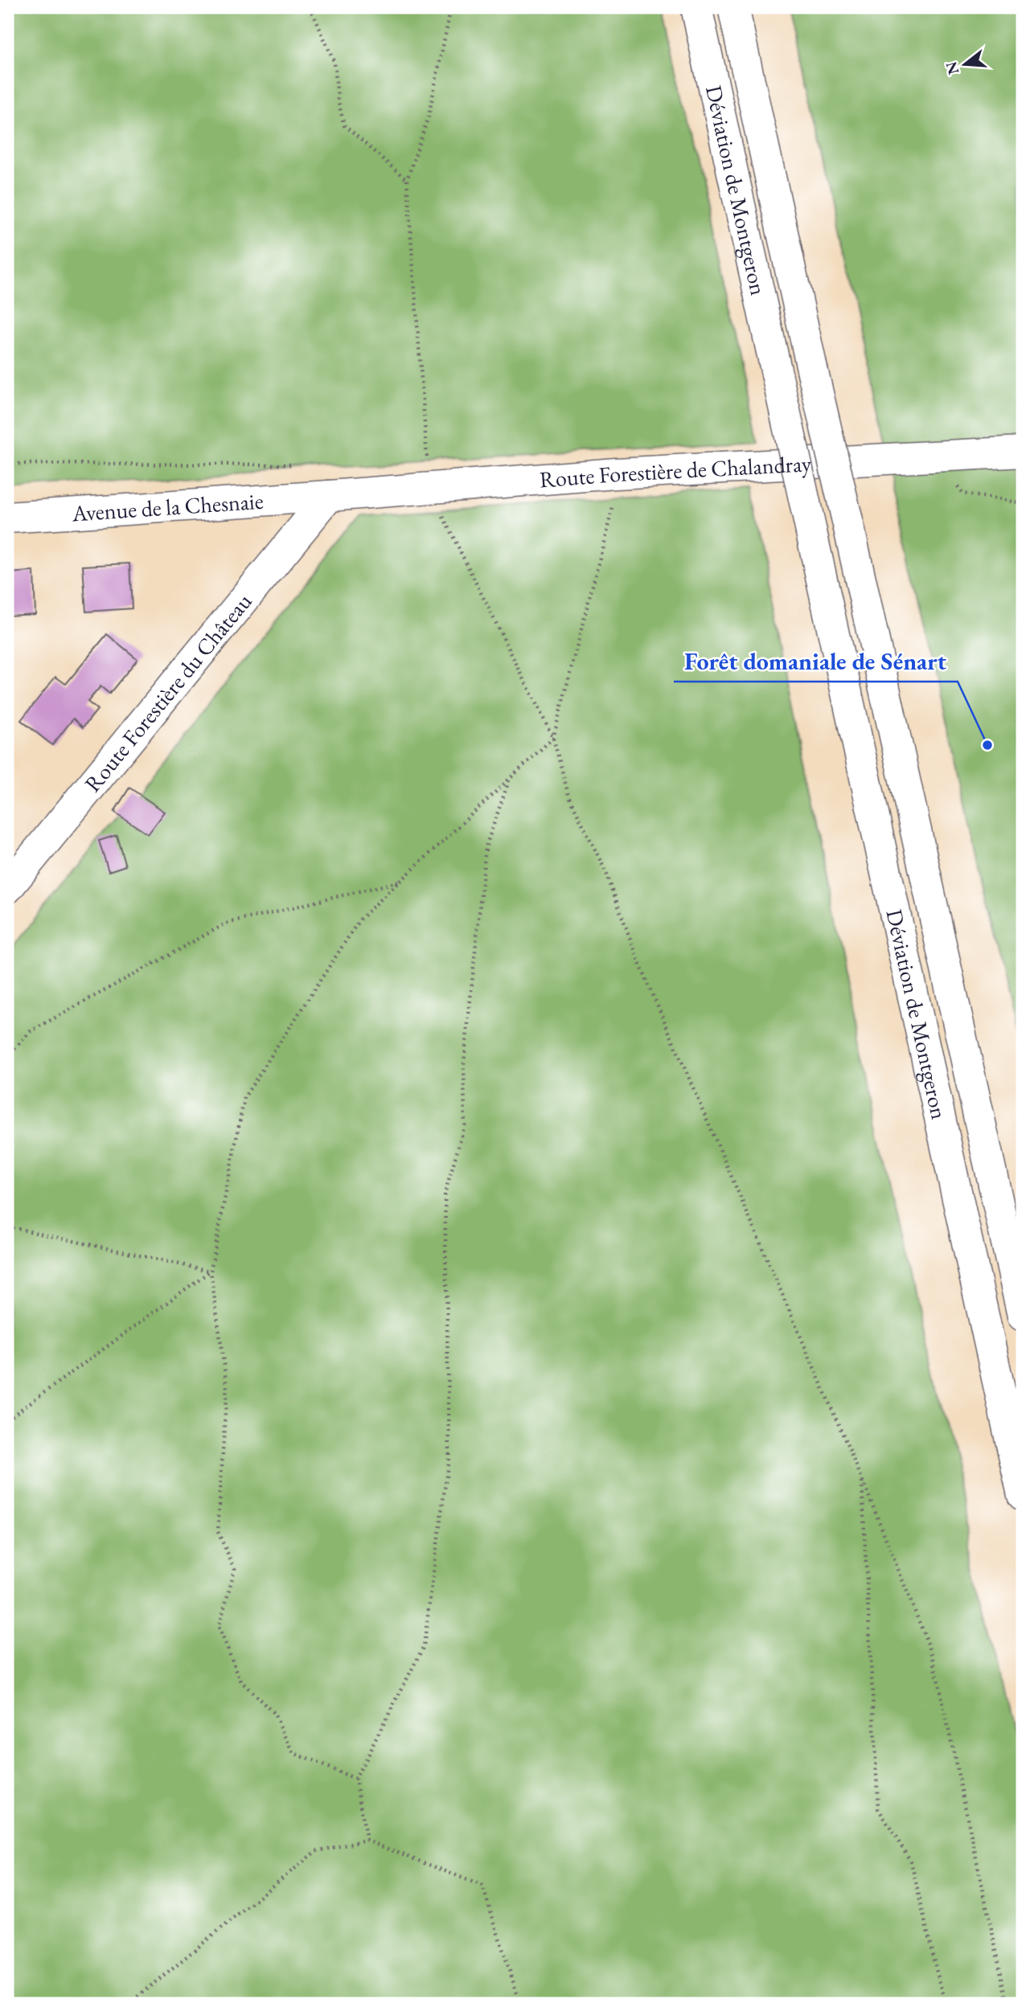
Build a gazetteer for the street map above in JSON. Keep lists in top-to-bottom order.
{
  "streets": {
    "main road": [
      "Déviation de Montgeron",
      "Route Forestière de Chalandray",
      "Avenue de la Chesnaie",
      "Route Forestière du Château"
    ]
  },
  "crossings": [
    ["Route Forestière de Chalandray", "Avenue de la Chesnaie"],
    ["Route Forestière de Chalandray", "Route Forestière du Château"],
    ["Avenue de la Chesnaie", "Route Forestière du Château"]
  ],
  "places": ["Forêt domaniale de Sénart"],
  "north": "left"
}
